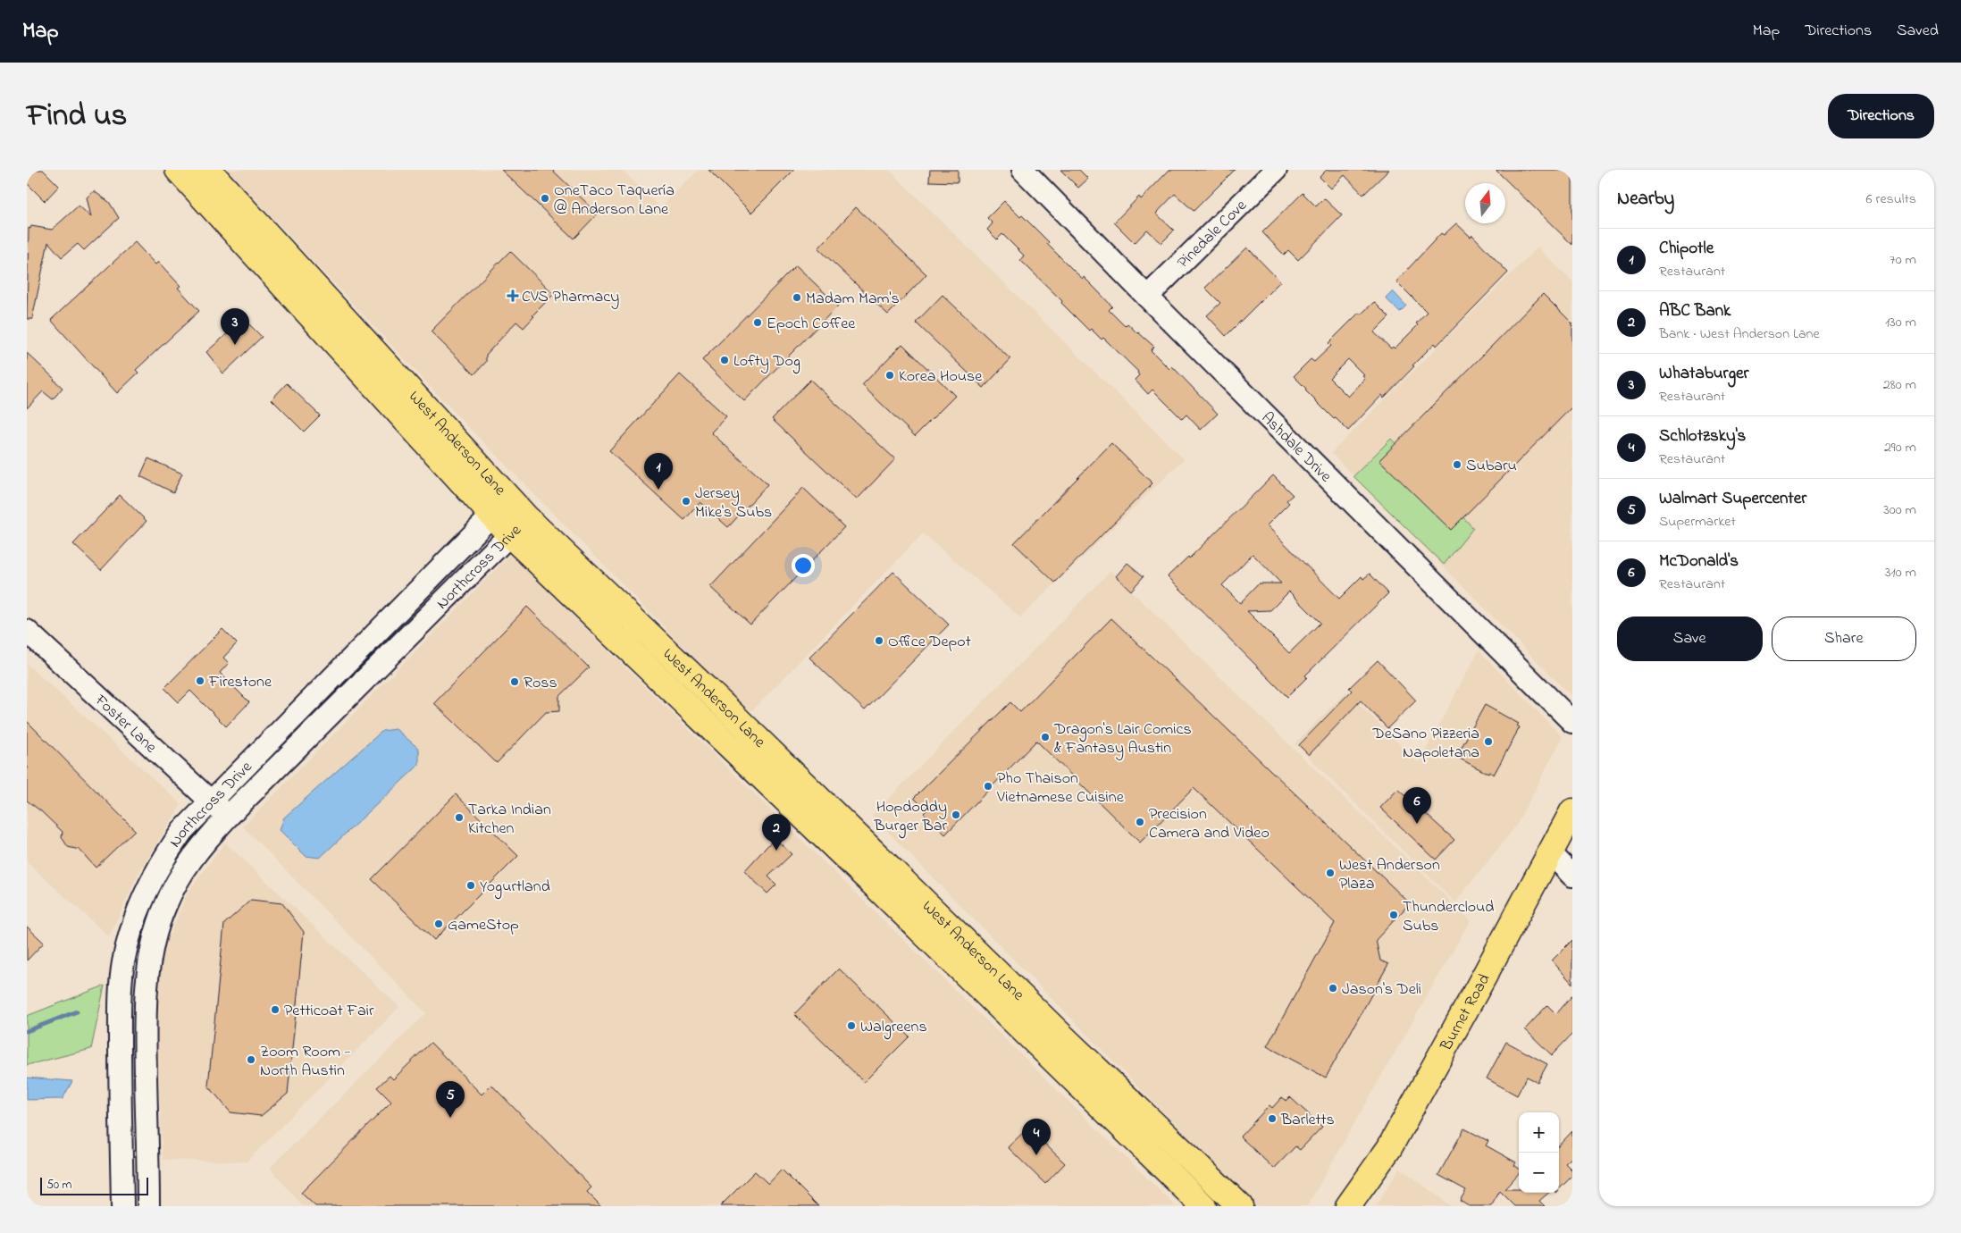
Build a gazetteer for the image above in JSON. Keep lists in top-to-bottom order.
{
  "streets": {
    "main road": ["West Anderson Lane", "Burnet Road"],
    "street": [
      "Pinedale Cove",
      "Ashdale Drive",
      "Northcross Drive",
      "Foster Lane"
    ]
  },
  "crossings": [
    ["Pinedale Cove", "Ashdale Drive"],
    ["West Anderson Lane", "Northcross Drive"],
    ["Northcross Drive", "Foster Lane"]
  ],
  "places": {
    "other": [
      "OneTaco Taquería @ Anderson Lane",
      "Madam Mam's",
      "Epoch Coffee",
      "Lofty Dog",
      "Korea House",
      "Subaru",
      "Jersey Mike's Subs",
      "Office Depot",
      "Firestone",
      "Ross",
      "Dragon's Lair Comics & Fantasy Austin",
      "DeSano Pizzeria Napoletana",
      "Pho Thaison Vietnamese Cuisine",
      "Hopdoddy Burger Bar",
      "Tarka Indian Kitchen",
      "Precision Camera and Video",
      "West Anderson Plaza",
      "Yogurtland",
      "Thundercloud Subs",
      "GameStop",
      "Jason's Deli",
      "Petticoat Fair",
      "Walgreens",
      "Zoom Room - North Austin",
      "Barletts"
    ],
    "health": ["CVS Pharmacy"]
  },
  "scale_bar": "50 m",
  "north": "top",
  "page": {
    "header": "Map",
    "nav": ["Map", "Directions", "Saved"],
    "title": "Find us",
    "buttons": [
      "Directions",
      ["Save", "Share"]
    ],
    "heading": ["Nearby", "6 results"],
    "list": [
      {
        "mark": "1",
        "name": "Chipotle",
        "note": "Restaurant",
        "value": "70 m"
      },
      {
        "mark": "2",
        "name": "ABC Bank",
        "note": "Bank · West Anderson Lane",
        "value": "130 m"
      },
      {
        "mark": "3",
        "name": "Whataburger",
        "note": "Restaurant",
        "value": "280 m"
      },
      {
        "mark": "4",
        "name": "Schlotzsky's",
        "note": "Restaurant",
        "value": "290 m"
      },
      {
        "mark": "5",
        "name": "Walmart Supercenter",
        "note": "Supermarket",
        "value": "300 m"
      },
      {
        "mark": "6",
        "name": "McDonald's",
        "note": "Restaurant",
        "value": "310 m"
      }
    ],
    "pins": [
      "3",
      "1",
      "6",
      "2",
      "5",
      "4"
    ],
    "map_buttons": ["+", "−"],
    "scale": "50 m"
  }
}
